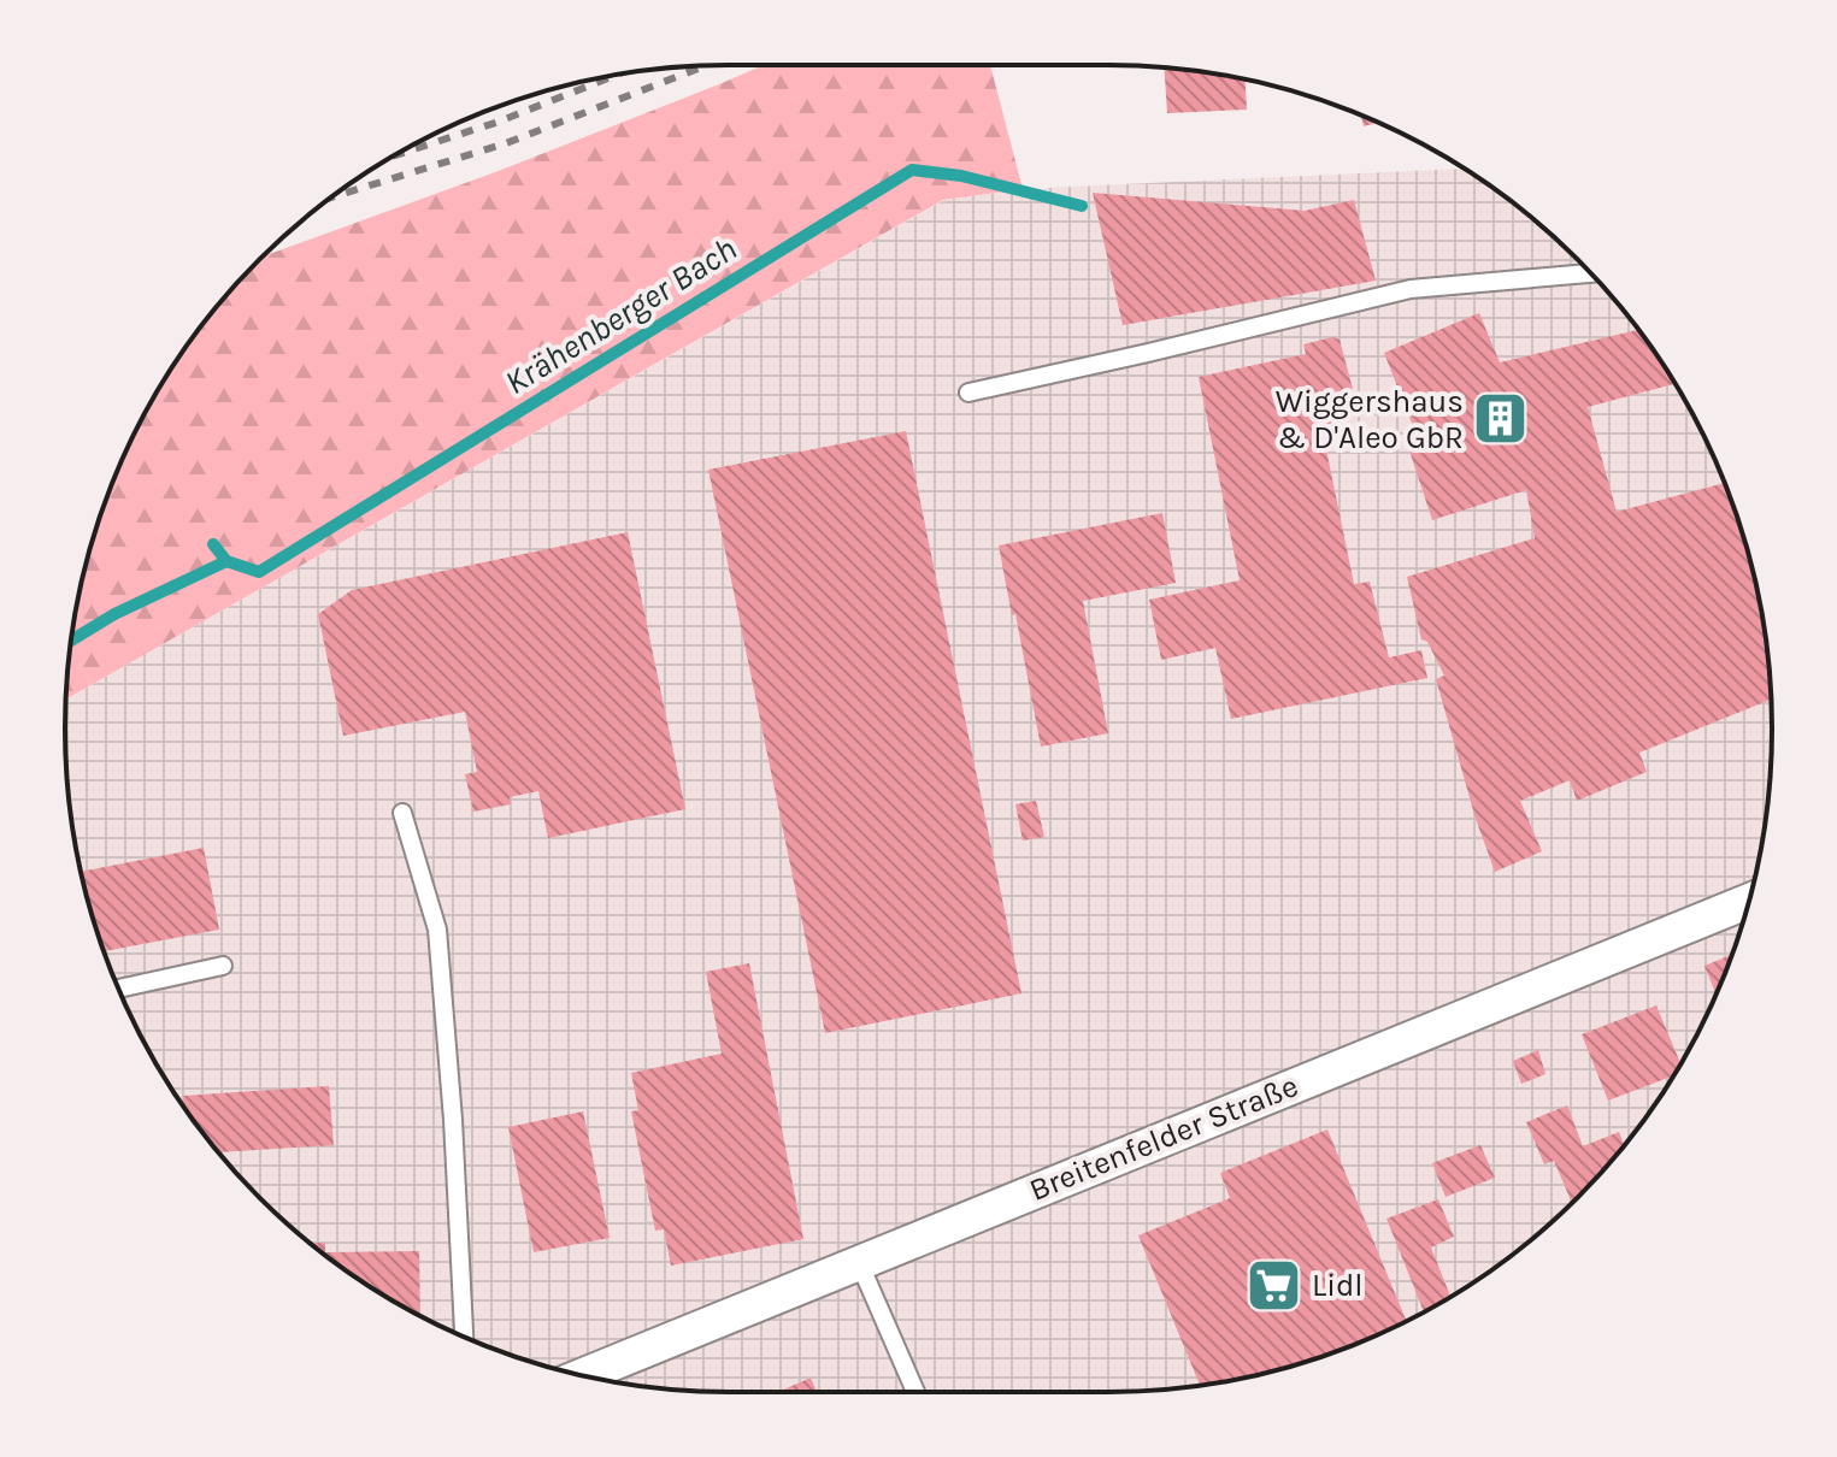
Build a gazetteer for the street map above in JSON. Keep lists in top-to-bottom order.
{
  "streets": {
    "street": ["Breitenfelder Straße"]
  },
  "water": ["Krähenberger Bach"],
  "places": {
    "building": ["Wiggershaus & D'Aleo GbR"],
    "supermarket": ["Lidl"]
  }
}
